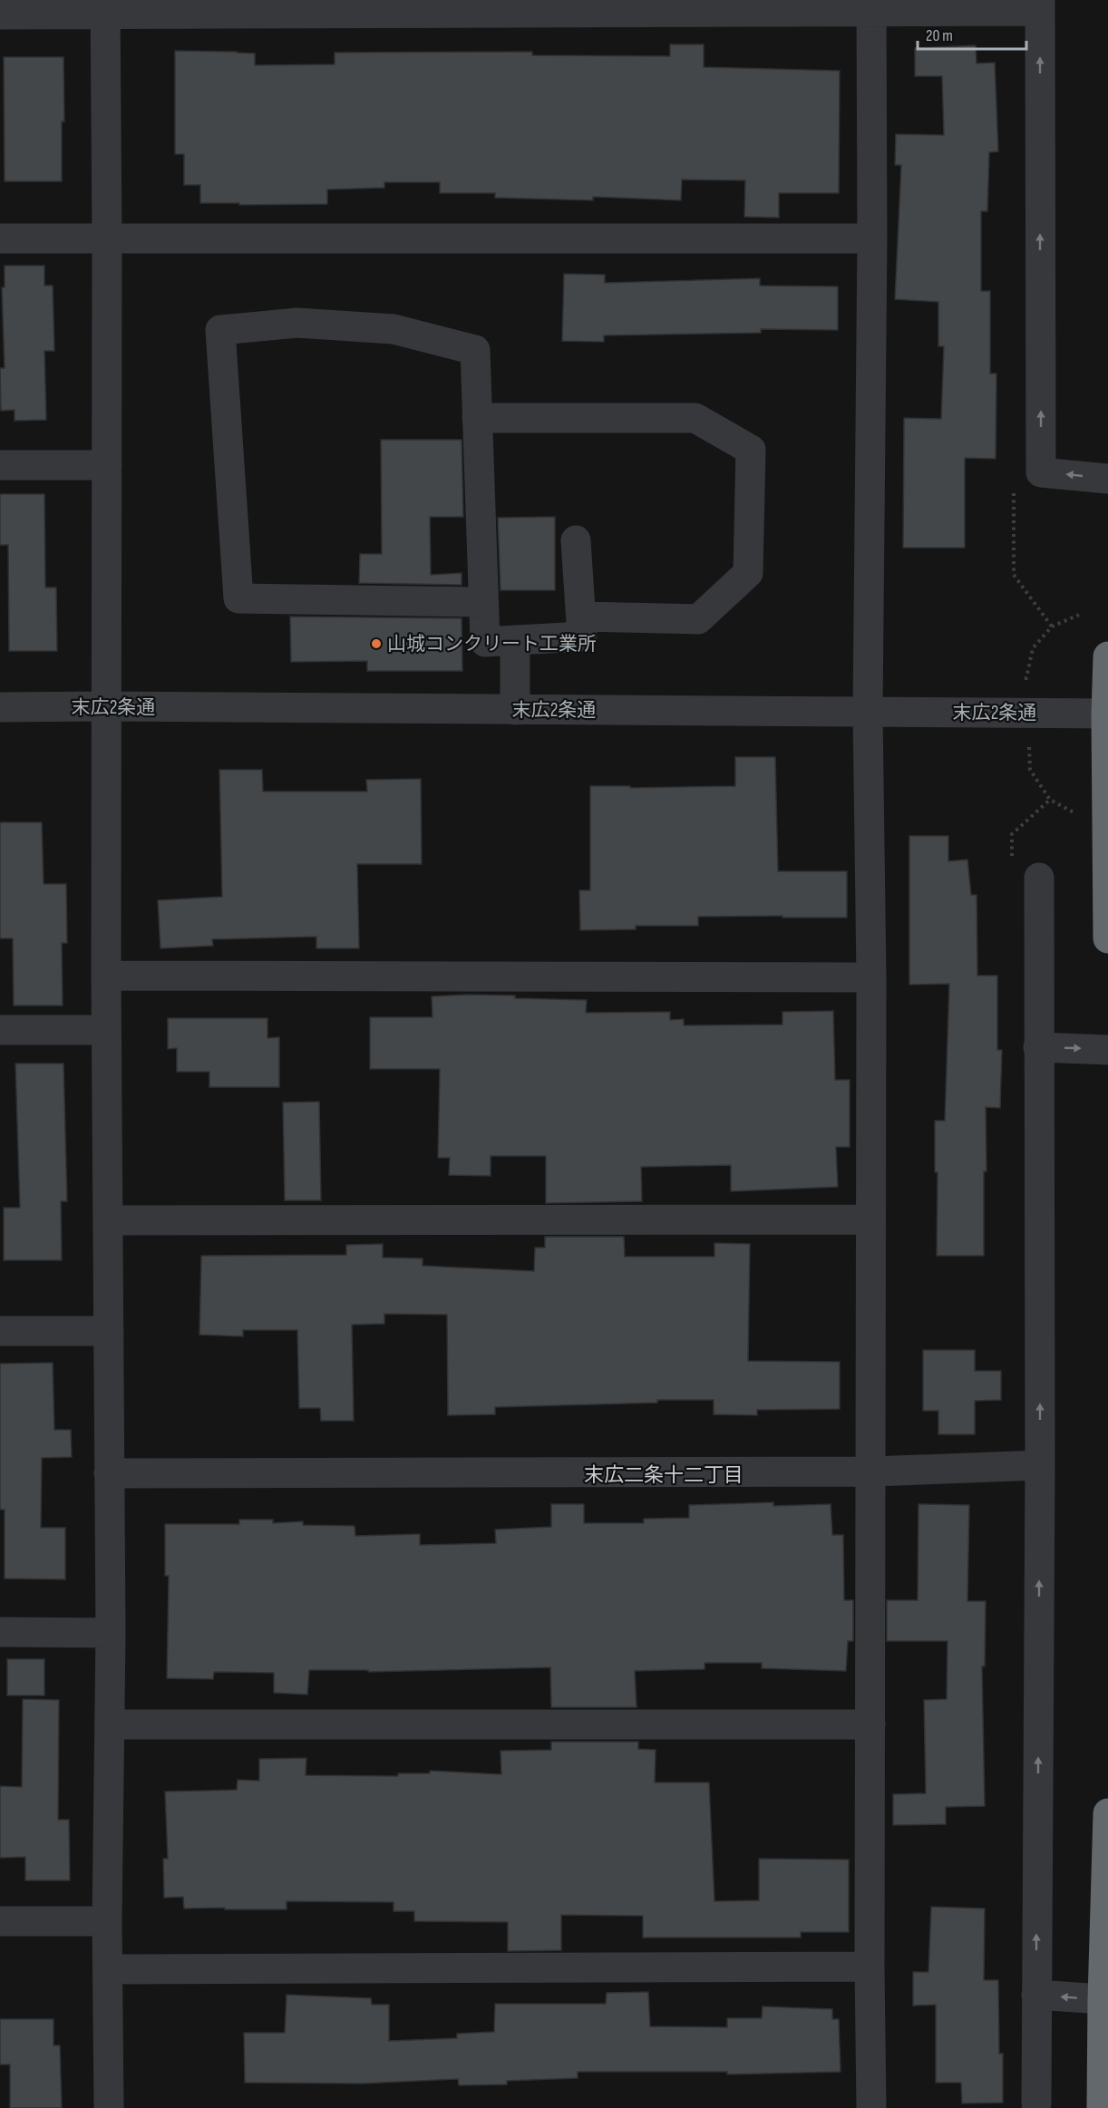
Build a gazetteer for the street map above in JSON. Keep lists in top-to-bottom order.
{
  "streets": {
    "street": ["末広2条通"]
  },
  "districts": ["末広二条十二丁目"],
  "places": ["山城コンクリート工業所"],
  "scale_bar": "20 m"
}
